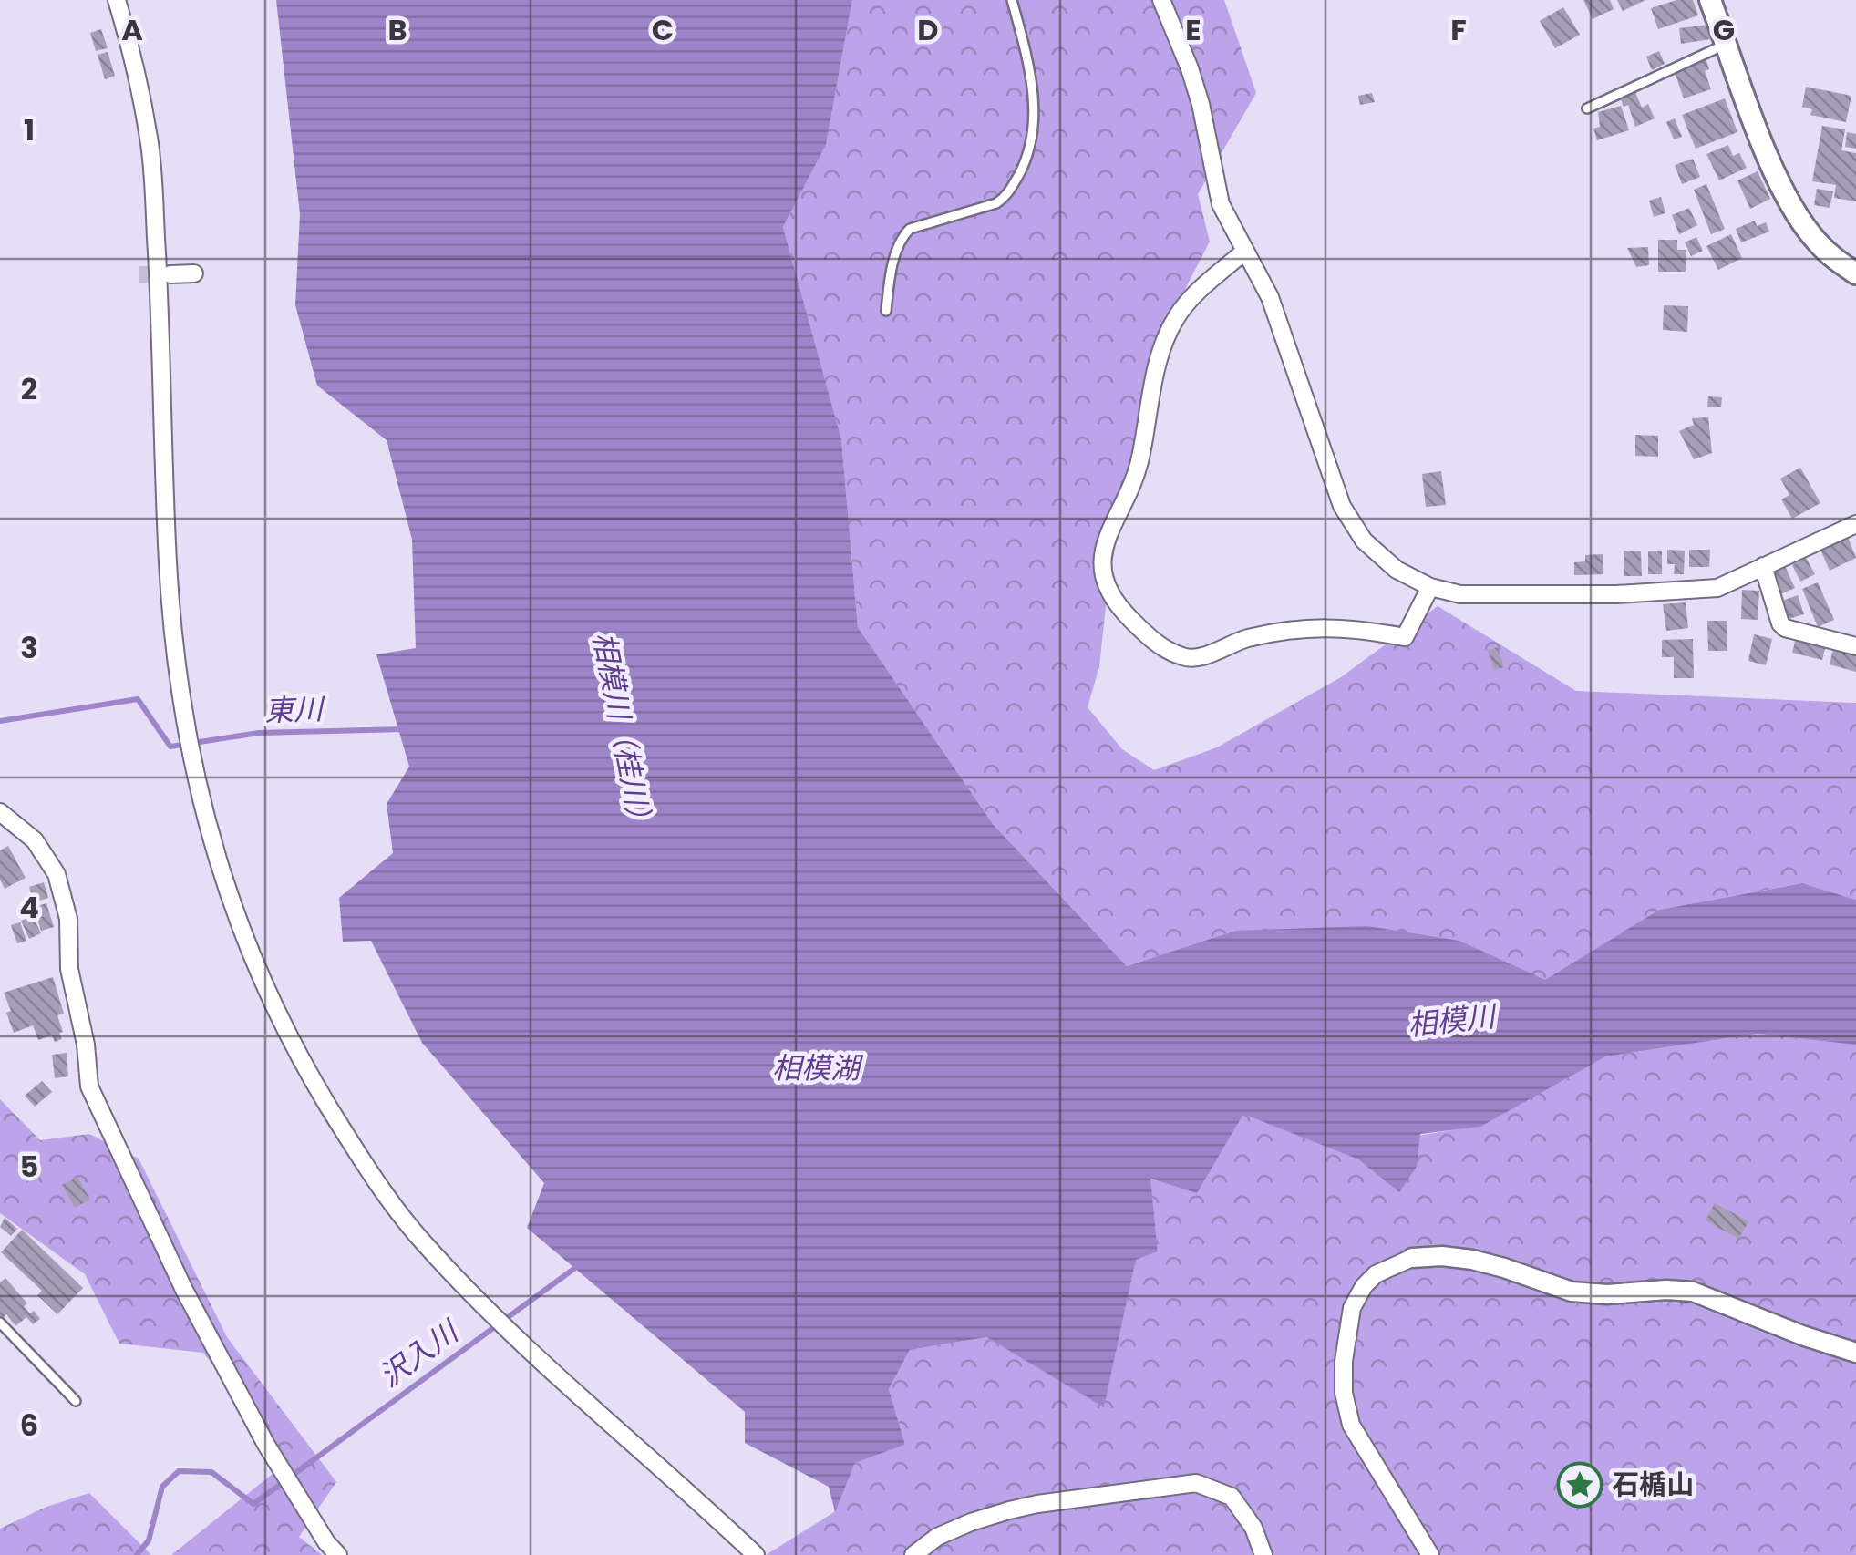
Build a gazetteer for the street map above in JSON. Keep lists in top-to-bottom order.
{
  "water": [
    "東川",
    "相模川（桂川）",
    "相模川",
    "相模湖",
    "沢入川"
  ],
  "places": {
    "place": ["石楯山"]
  },
  "grid": {
    "columns": [
      "A",
      "B",
      "C",
      "D",
      "E",
      "F",
      "G"
    ],
    "rows": [
      "1",
      "2",
      "3",
      "4",
      "5",
      "6"
    ]
  }
}
